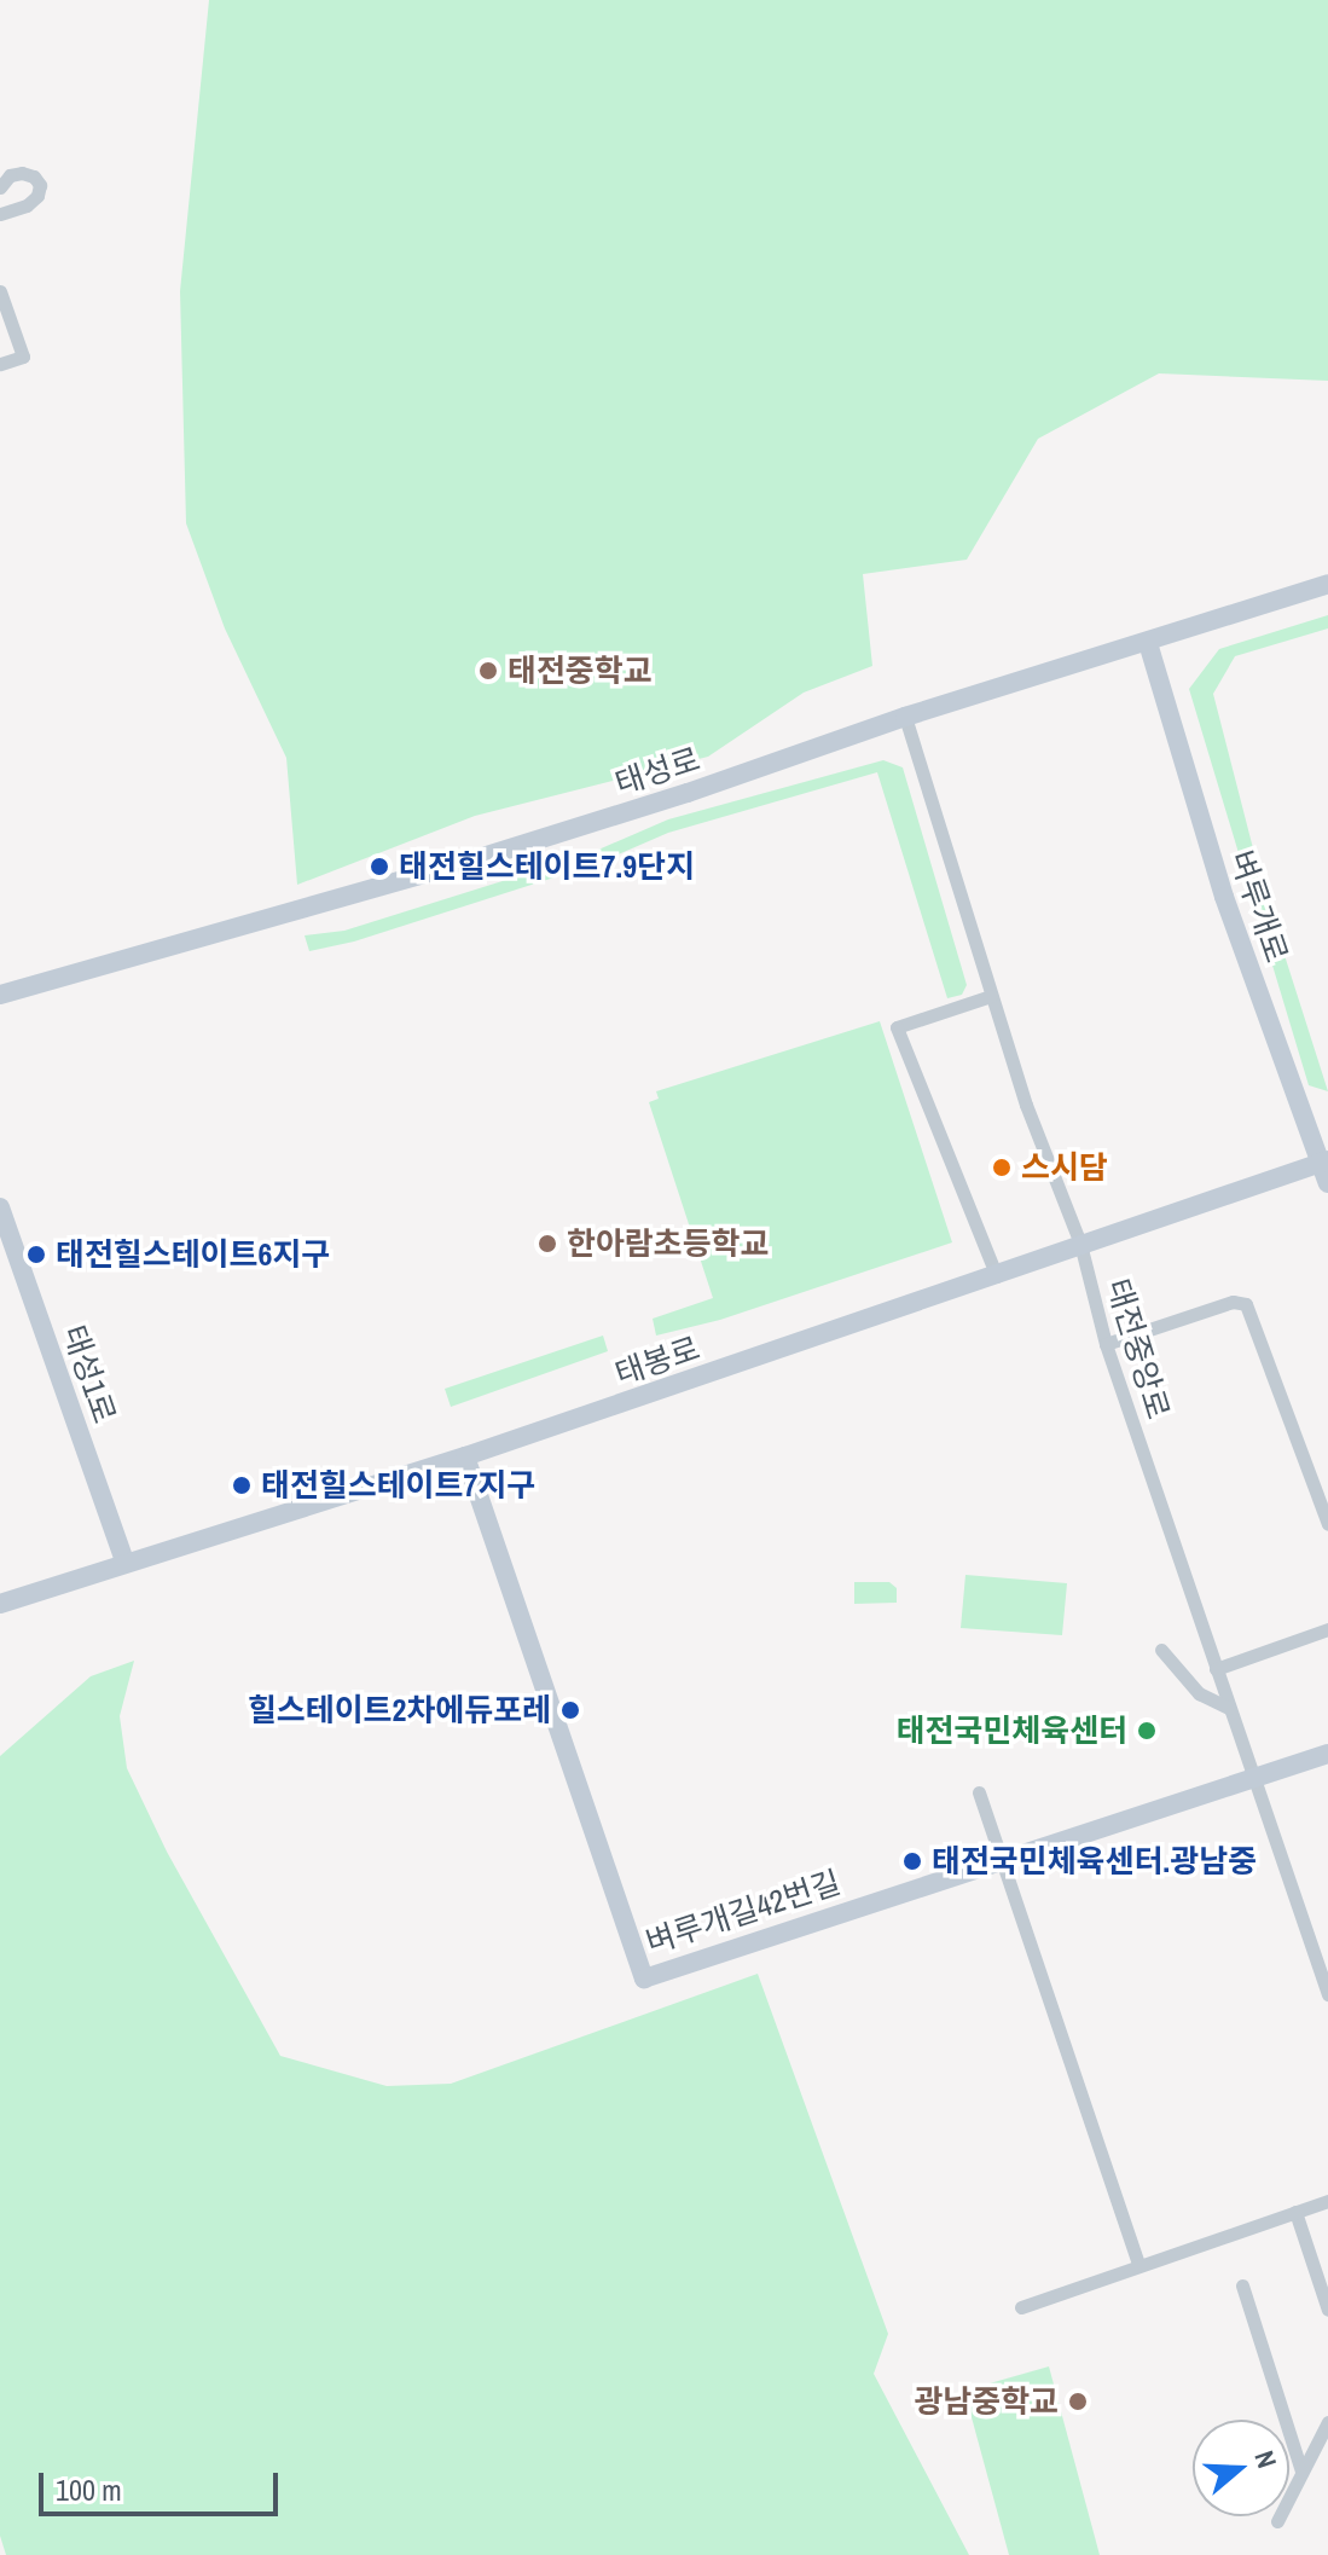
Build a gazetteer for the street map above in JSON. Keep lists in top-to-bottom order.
{
  "streets": {
    "street": [
      "태성로",
      "벼루개로",
      "태전중앙로",
      "태봉로",
      "태성1로",
      "벼루개길42번길"
    ]
  },
  "crossings": [
    ["태성로", "벼루개로"],
    ["태성로", "태전중앙로"],
    ["벼루개로", "태봉로"],
    ["태전중앙로", "태봉로"],
    ["태전중앙로", "벼루개길42번길"],
    ["태봉로", "태성1로"],
    ["태봉로", "벼루개길42번길"]
  ],
  "places": [
    "태전중학교",
    "태전힐스테이트7.9단지",
    "스시담",
    "한아람초등학교",
    "태전힐스테이트6지구",
    "태전힐스테이트7지구",
    "힐스테이트2차에듀포레",
    "태전국민체육센터",
    "태전국민체육센터.광남중",
    "광남중학교"
  ],
  "scale_bar": "100 m",
  "north": "right"
}
